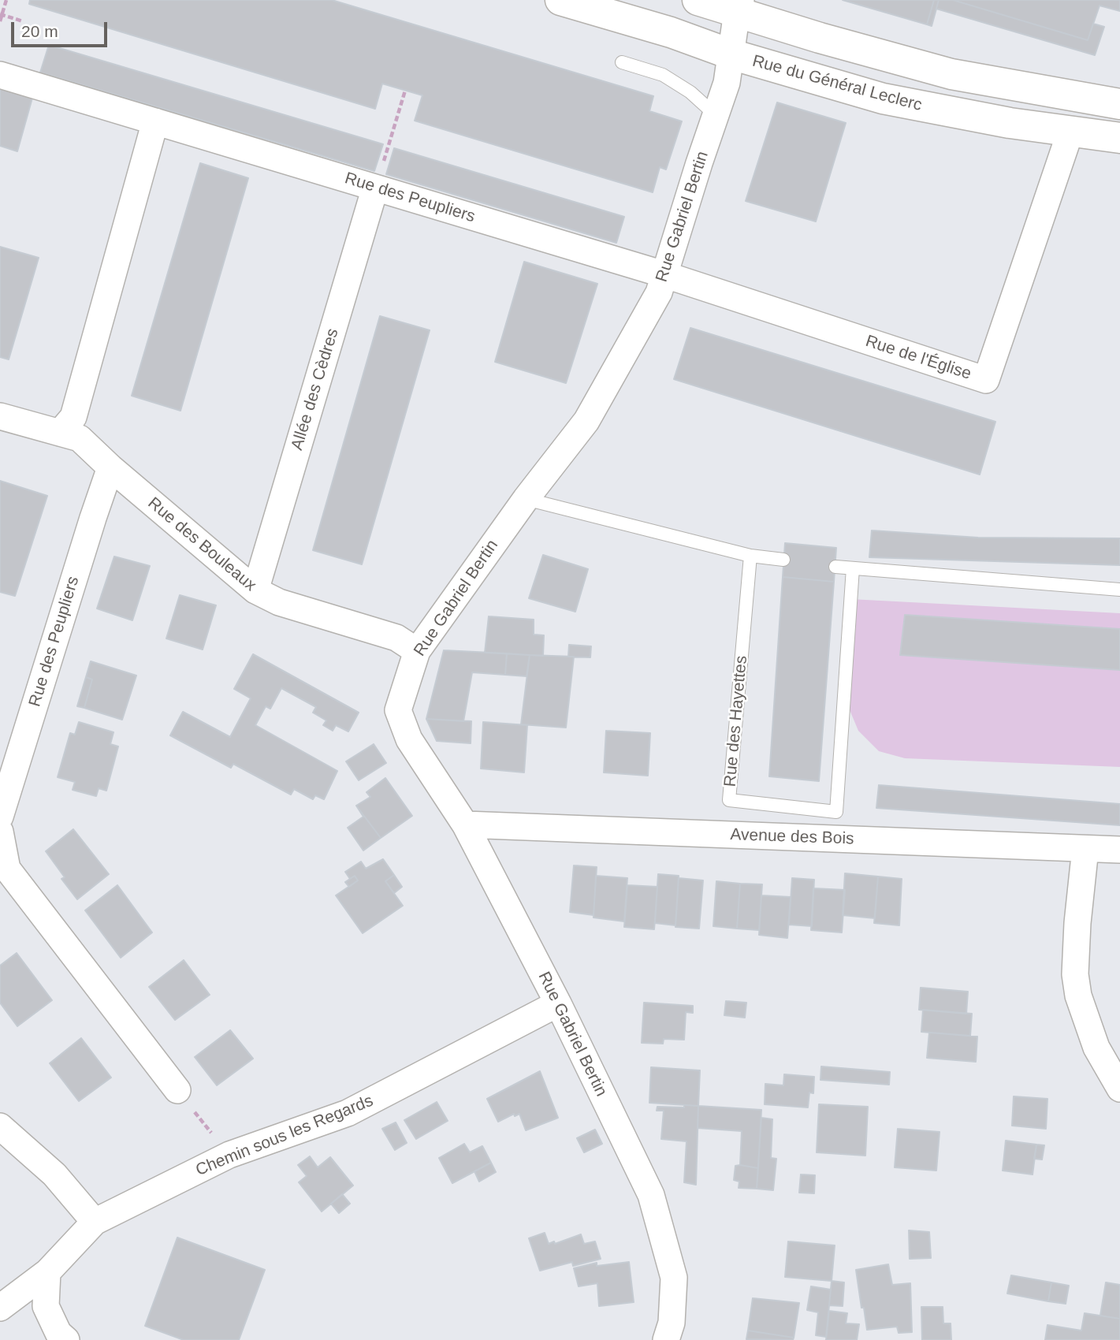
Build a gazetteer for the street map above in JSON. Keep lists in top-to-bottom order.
{
  "streets": {
    "main road": ["Rue du Général Leclerc"],
    "street": [
      "Rue des Peupliers",
      "Rue Gabriel Bertin",
      "Rue de l'Église",
      "Allée des Cèdres",
      "Rue des Bouleaux",
      "Avenue des Bois",
      "Chemin sous les Regards"
    ],
    "lane": ["Rue des Hayettes"]
  },
  "crossings": [
    ["Rue du Général Leclerc", "Rue Gabriel Bertin"],
    ["Rue du Général Leclerc", "Rue de l'Église"],
    ["Rue des Peupliers", "Rue Gabriel Bertin"],
    ["Rue des Peupliers", "Rue de l'Église"],
    ["Rue des Peupliers", "Allée des Cèdres"],
    ["Rue des Peupliers", "Rue des Bouleaux"],
    ["Rue Gabriel Bertin", "Rue de l'Église"],
    ["Rue Gabriel Bertin", "Rue des Bouleaux"],
    ["Rue Gabriel Bertin", "Avenue des Bois"],
    ["Rue Gabriel Bertin", "Chemin sous les Regards"],
    ["Allée des Cèdres", "Rue des Bouleaux"]
  ],
  "scale_bar": "20 m"
}
